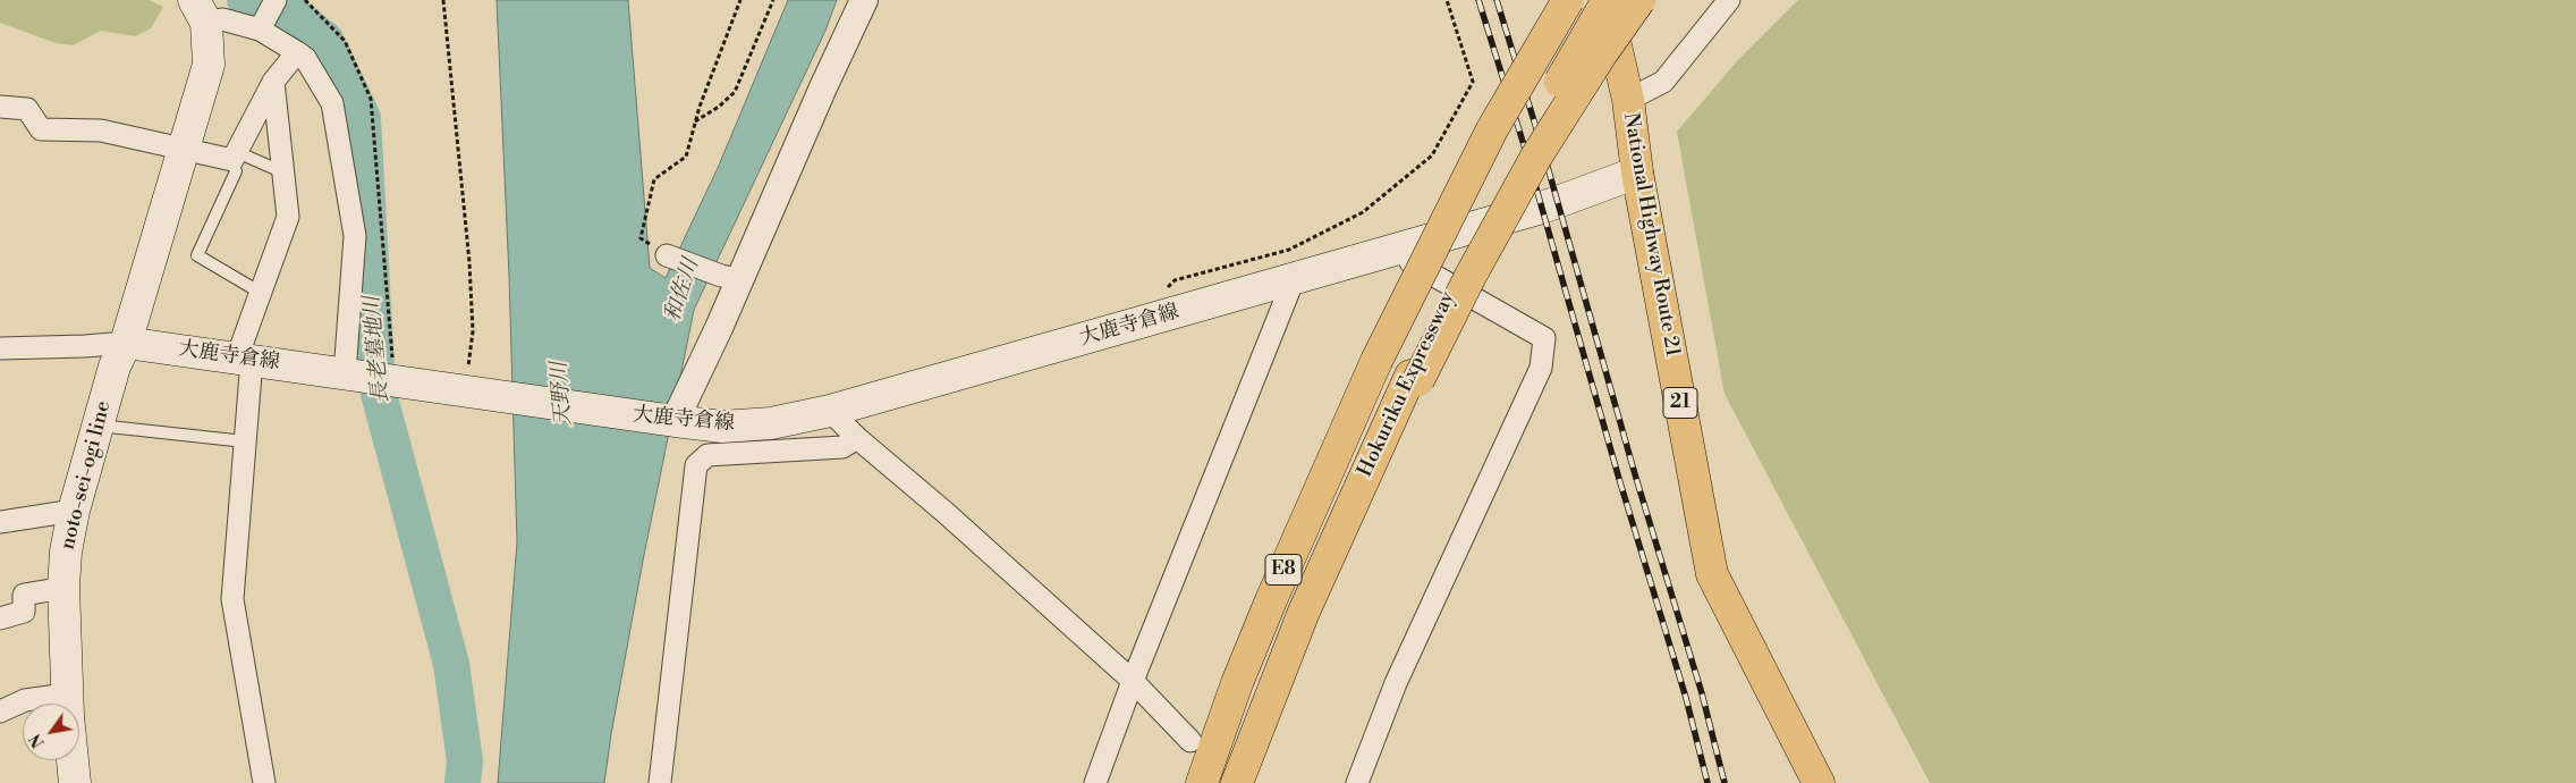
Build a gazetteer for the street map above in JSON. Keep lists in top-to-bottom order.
{
  "streets": {
    "highway": [
      "National Highway Route 21",
      "Hokuriku Expressway",
      "21",
      "E8"
    ],
    "main road": ["大鹿寺倉線", "noto-sei-ogi line"]
  },
  "crossings": [
    ["National Highway Route 21", "大鹿寺倉線"],
    ["National Highway Route 21", "Hokuriku Expressway"],
    ["大鹿寺倉線", "noto-sei-ogi line"]
  ],
  "water": ["和佐川", "長老墓地川", "天野川"],
  "north": "bottom left"
}
